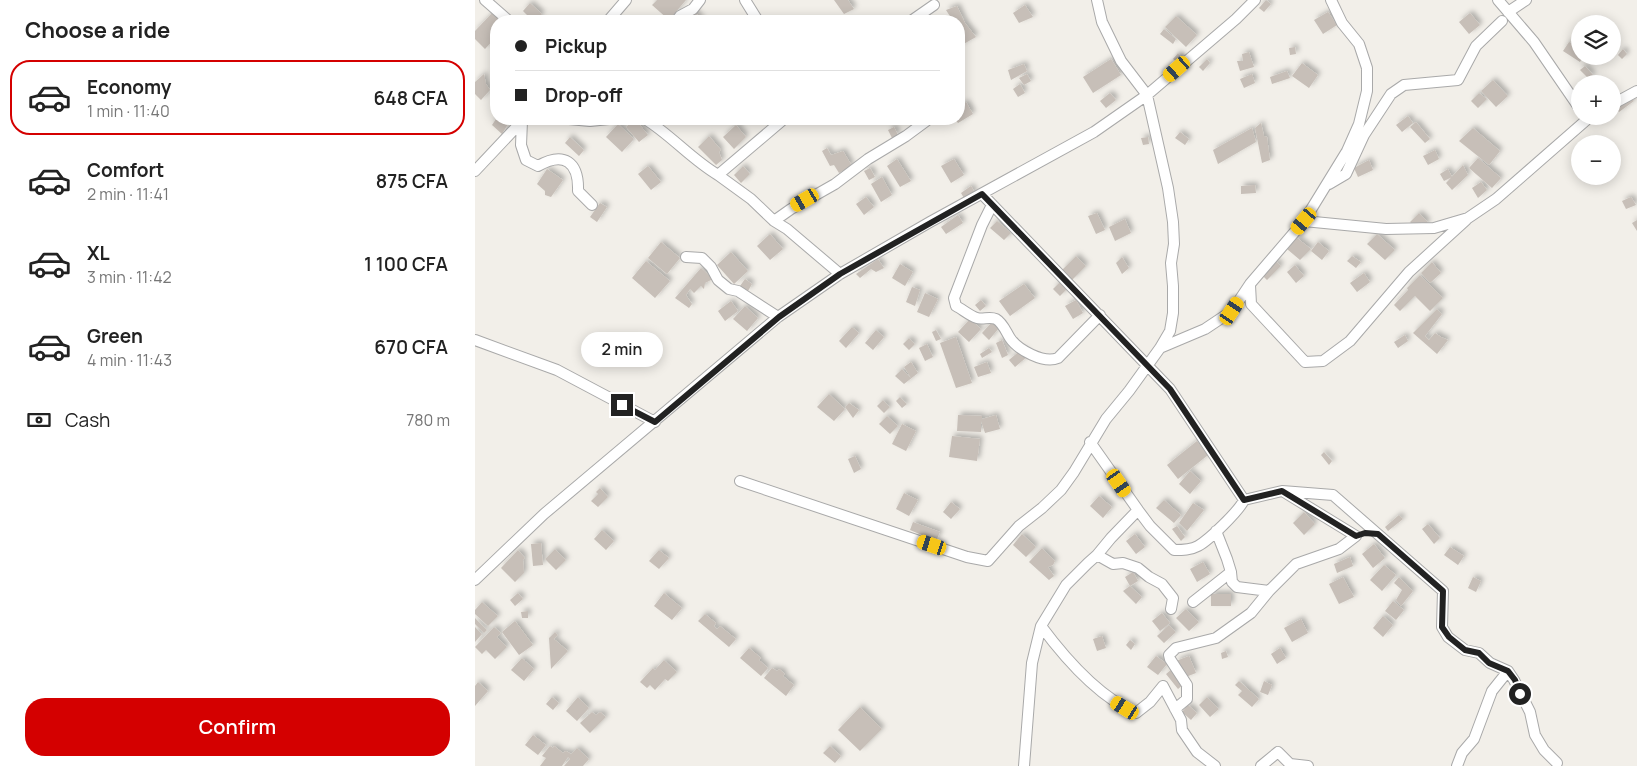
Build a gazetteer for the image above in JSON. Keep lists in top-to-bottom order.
{
  "page": {
    "heading": "Choose a ride",
    "map_buttons": ["+", "−"],
    "banner": ["Pickup", "Drop-off"],
    "list": [
      {
        "name": "Economy",
        "note": "1 min · 11:40",
        "value": "648 CFA"
      },
      {
        "name": "Comfort",
        "note": "2 min · 11:41",
        "value": "875 CFA"
      },
      {
        "name": "XL",
        "note": "3 min · 11:42",
        "value": "1 100 CFA"
      },
      {
        "name": "Green",
        "note": "4 min · 11:43",
        "value": "670 CFA"
      }
    ],
    "bubble": "2 min",
    "pay": ["Cash", "780 m"],
    "buttons": "Confirm"
  }
}
